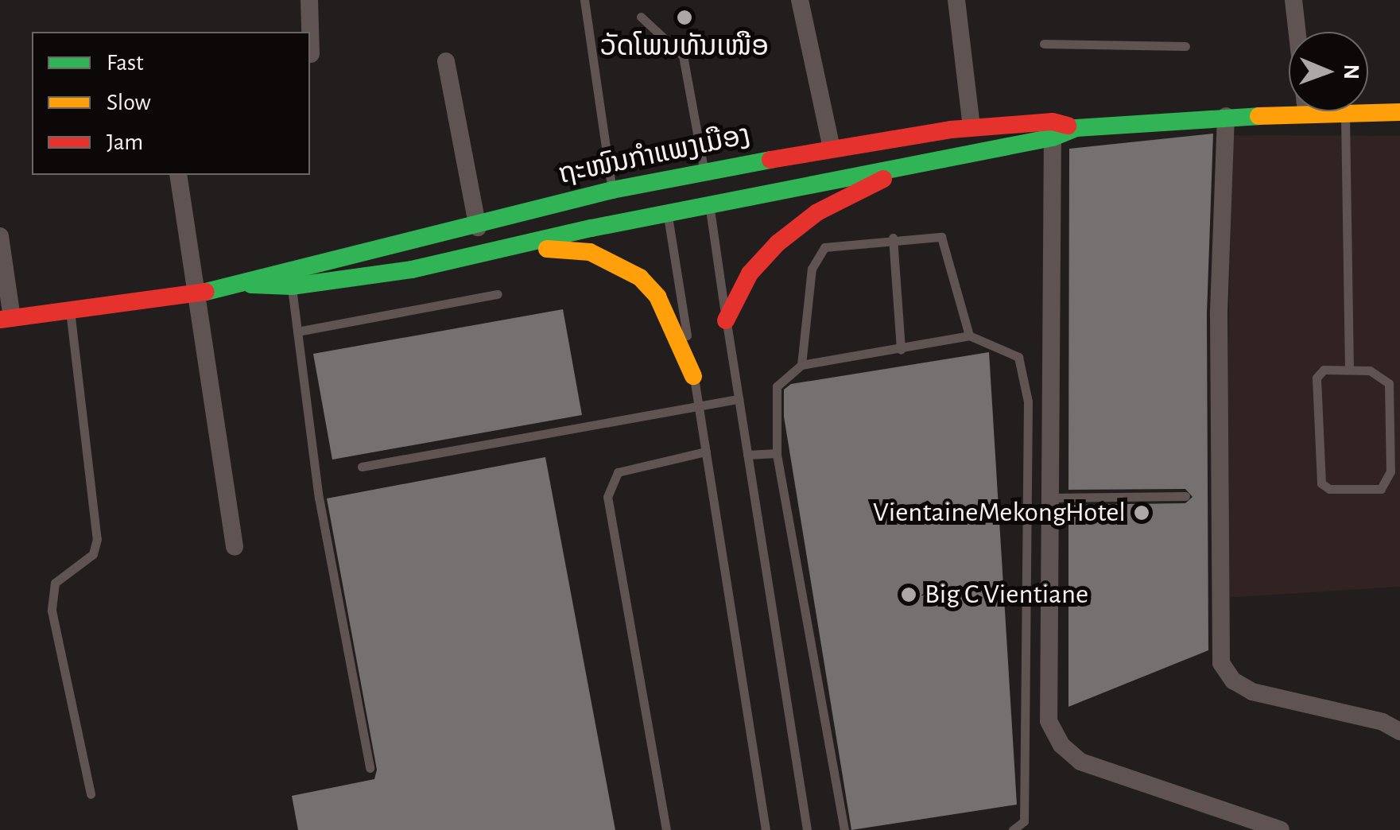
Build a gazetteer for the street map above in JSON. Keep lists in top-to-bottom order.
{
  "streets": {
    "main road": ["ຖະໜົນກຳແພງເມືອງ"]
  },
  "places": ["ວັດໂພນທັນເໜືອ", "VientaineMekongHotel", "Big C Vientiane"],
  "legend": ["Fast", "Slow", "Jam"],
  "north": "right"
}
